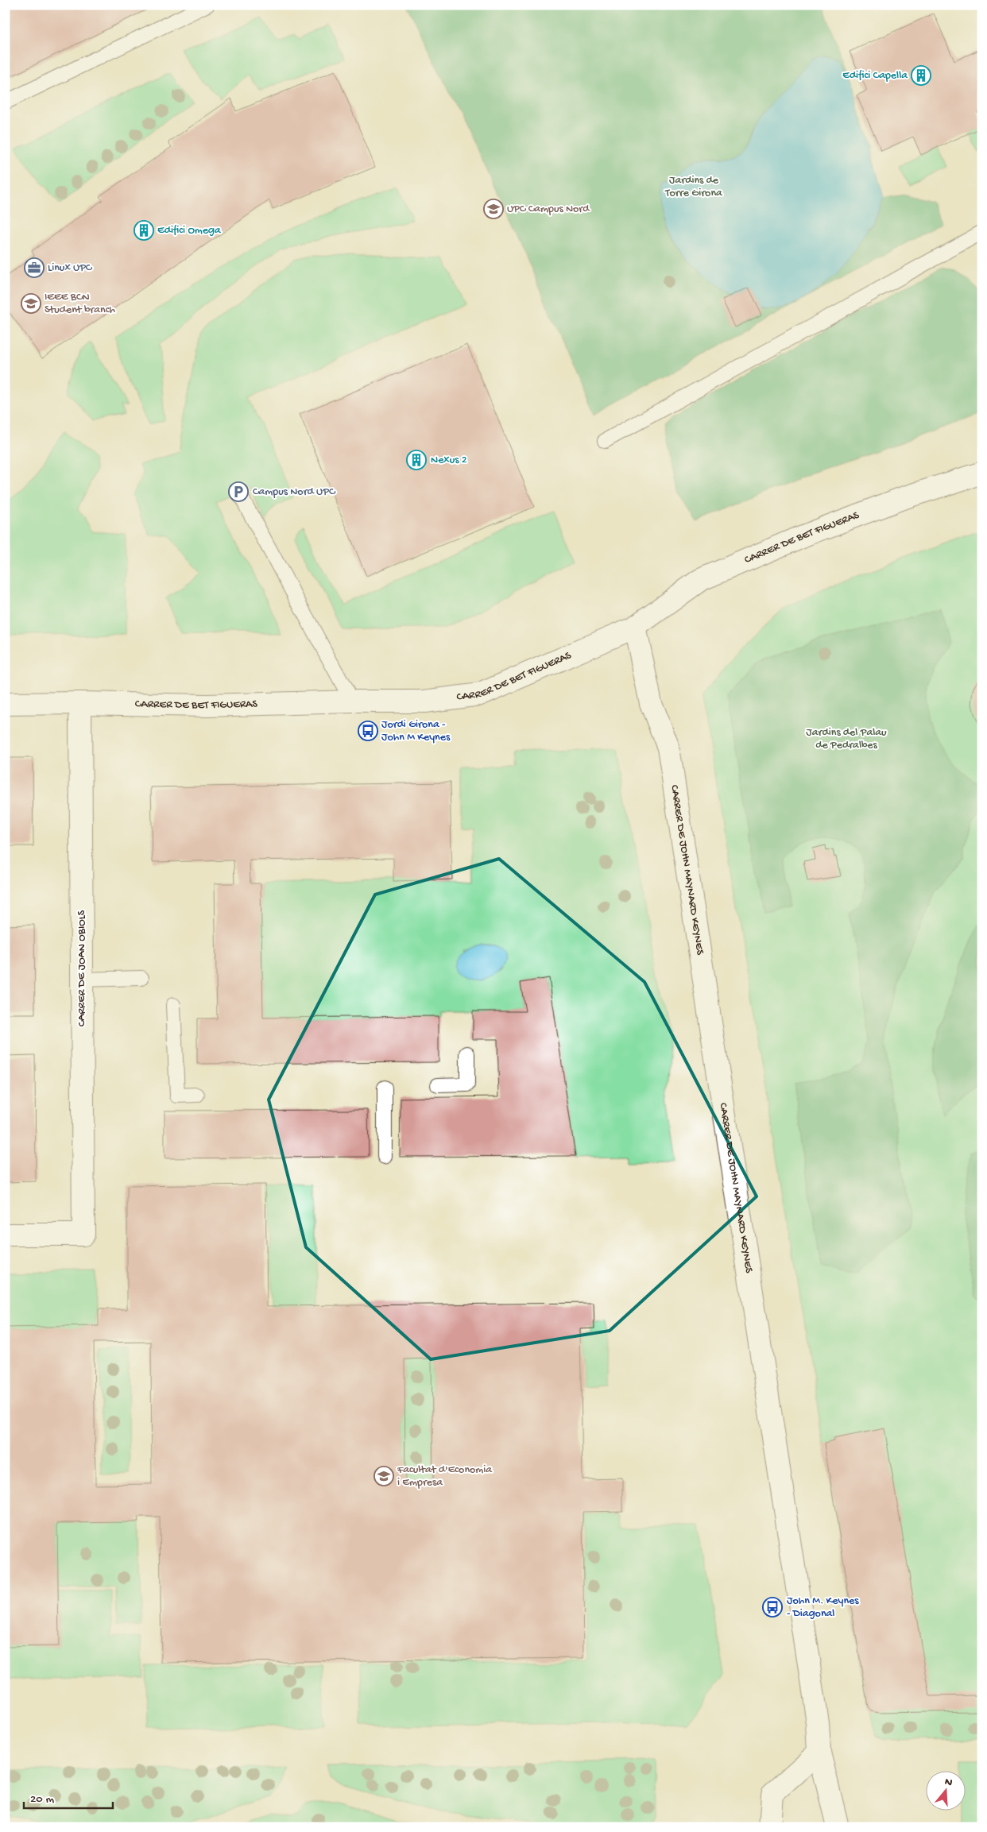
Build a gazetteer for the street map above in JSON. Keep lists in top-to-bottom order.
{
  "streets": {
    "street": ["CARRER DE BET FIGUERAS", "CARRER DE JOHN MAYNARD KEYNES", "CARRER DE JOAN OBIOLS"]
  },
  "crossings": [
    ["CARRER DE BET FIGUERAS", "CARRER DE JOHN MAYNARD KEYNES"],
    ["CARRER DE BET FIGUERAS", "CARRER DE JOAN OBIOLS"]
  ],
  "parks": ["Jardins de Torre Girona", "Jardins del Palau de Pedralbes"],
  "places": {
    "building": ["Edifici Capella", "Edifici Omega", "Nexus 2"],
    "school or university": ["UPC Campus Nord", "IEEE BCN Student branch", "Facultat d'Economia i Empresa"],
    "office": ["Linux UPC"],
    "parking": ["Campus Nord UPC"],
    "bus stop": ["Jordi Girona - John M Keynes", "John M. Keynes - Diagonal"]
  },
  "scale_bar": "20 m",
  "north": "top"
}
